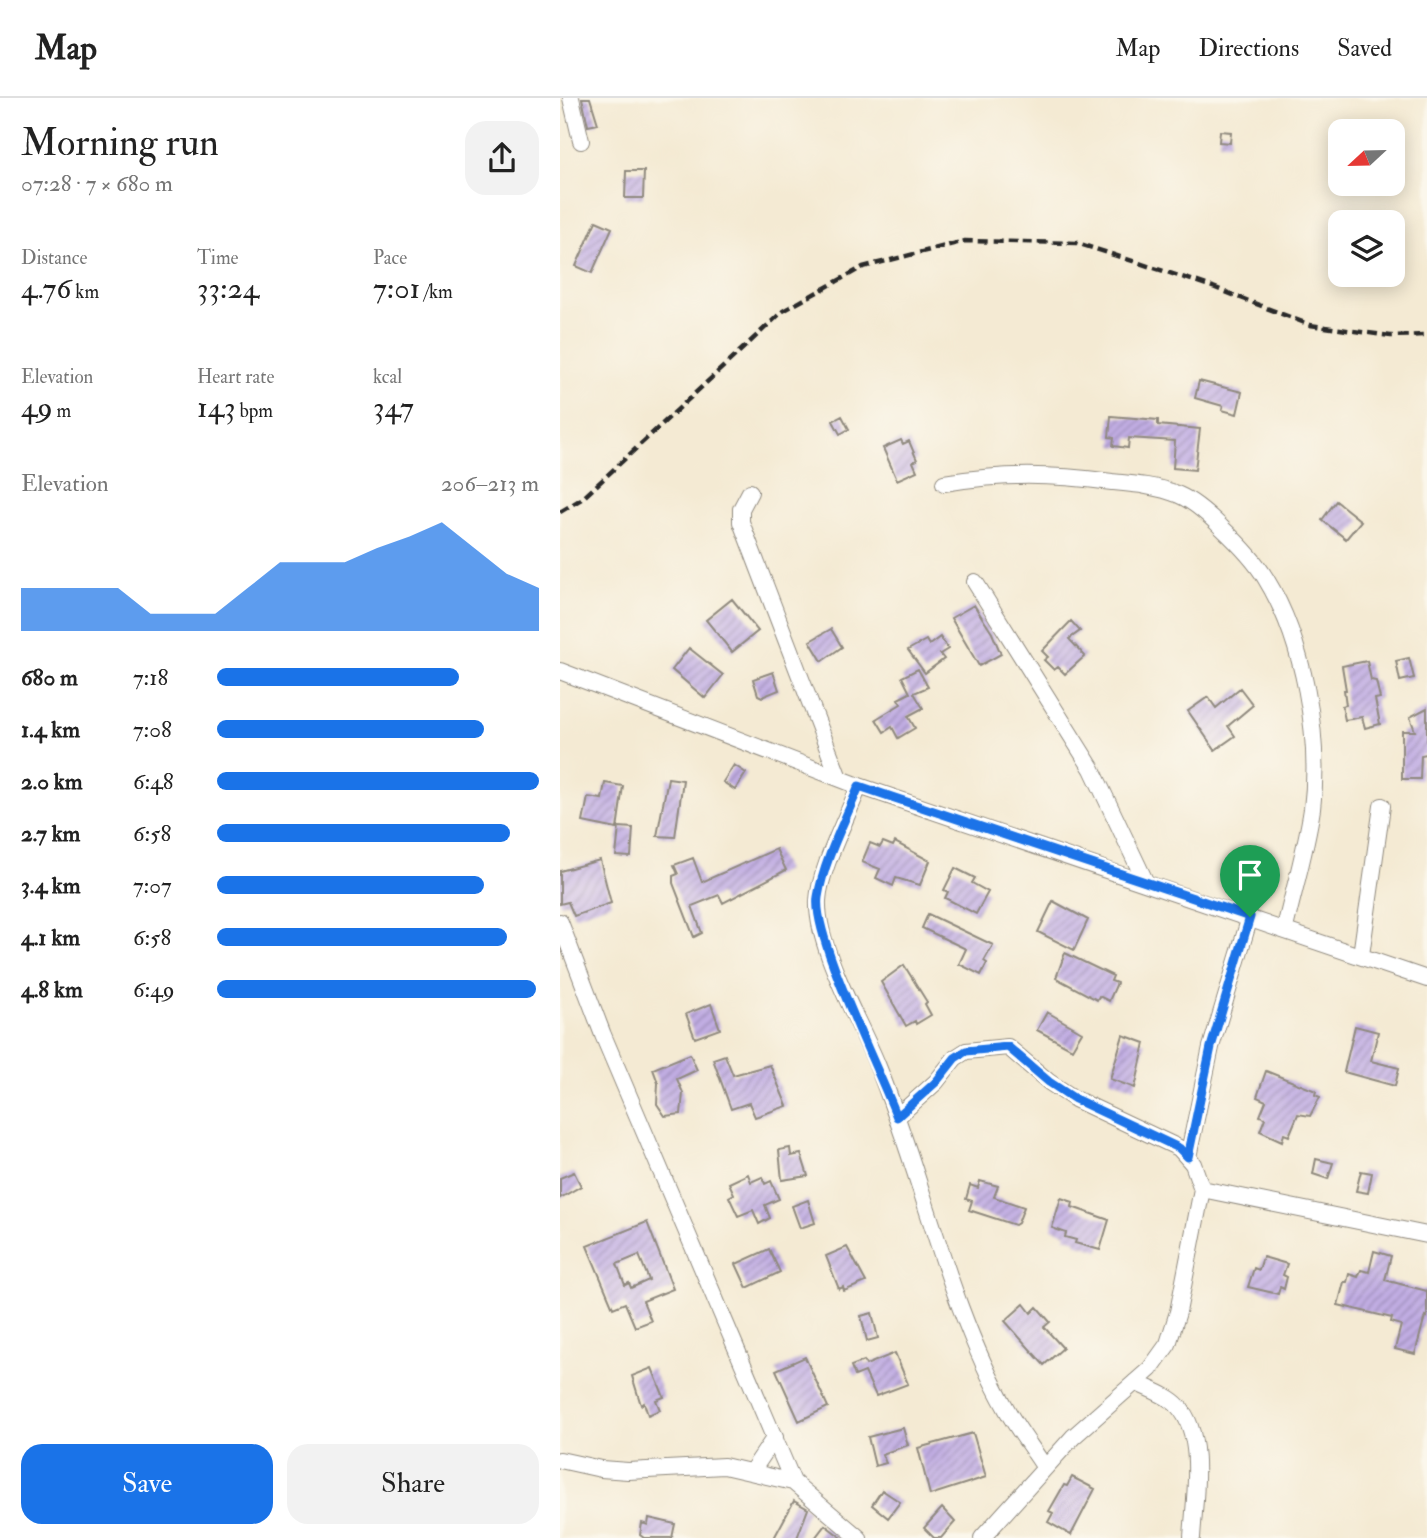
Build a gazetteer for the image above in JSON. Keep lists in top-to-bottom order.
{
  "north": "left",
  "page": {
    "header": "Map",
    "nav": ["Map", "Directions", "Saved"],
    "heading": ["Morning run", "07:28 · 7 × 680 m"],
    "stats": [
      ["Distance", "4.76 km"],
      ["Time", "33:24"],
      ["Pace", "7:01 /km"],
      ["Elevation", "49 m"],
      ["Heart rate", "143 bpm"],
      ["kcal", "347"]
    ],
    "chart": ["Elevation", "206–213 m"],
    "list": [
      {
        "name": "680 m",
        "note": "7:18"
      },
      {
        "name": "1.4 km",
        "note": "7:08"
      },
      {
        "name": "2.0 km",
        "note": "6:48"
      },
      {
        "name": "2.7 km",
        "note": "6:58"
      },
      {
        "name": "3.4 km",
        "note": "7:07"
      },
      {
        "name": "4.1 km",
        "note": "6:58"
      },
      {
        "name": "4.8 km",
        "note": "6:49"
      }
    ],
    "buttons": ["Save", "Share"]
  }
}
